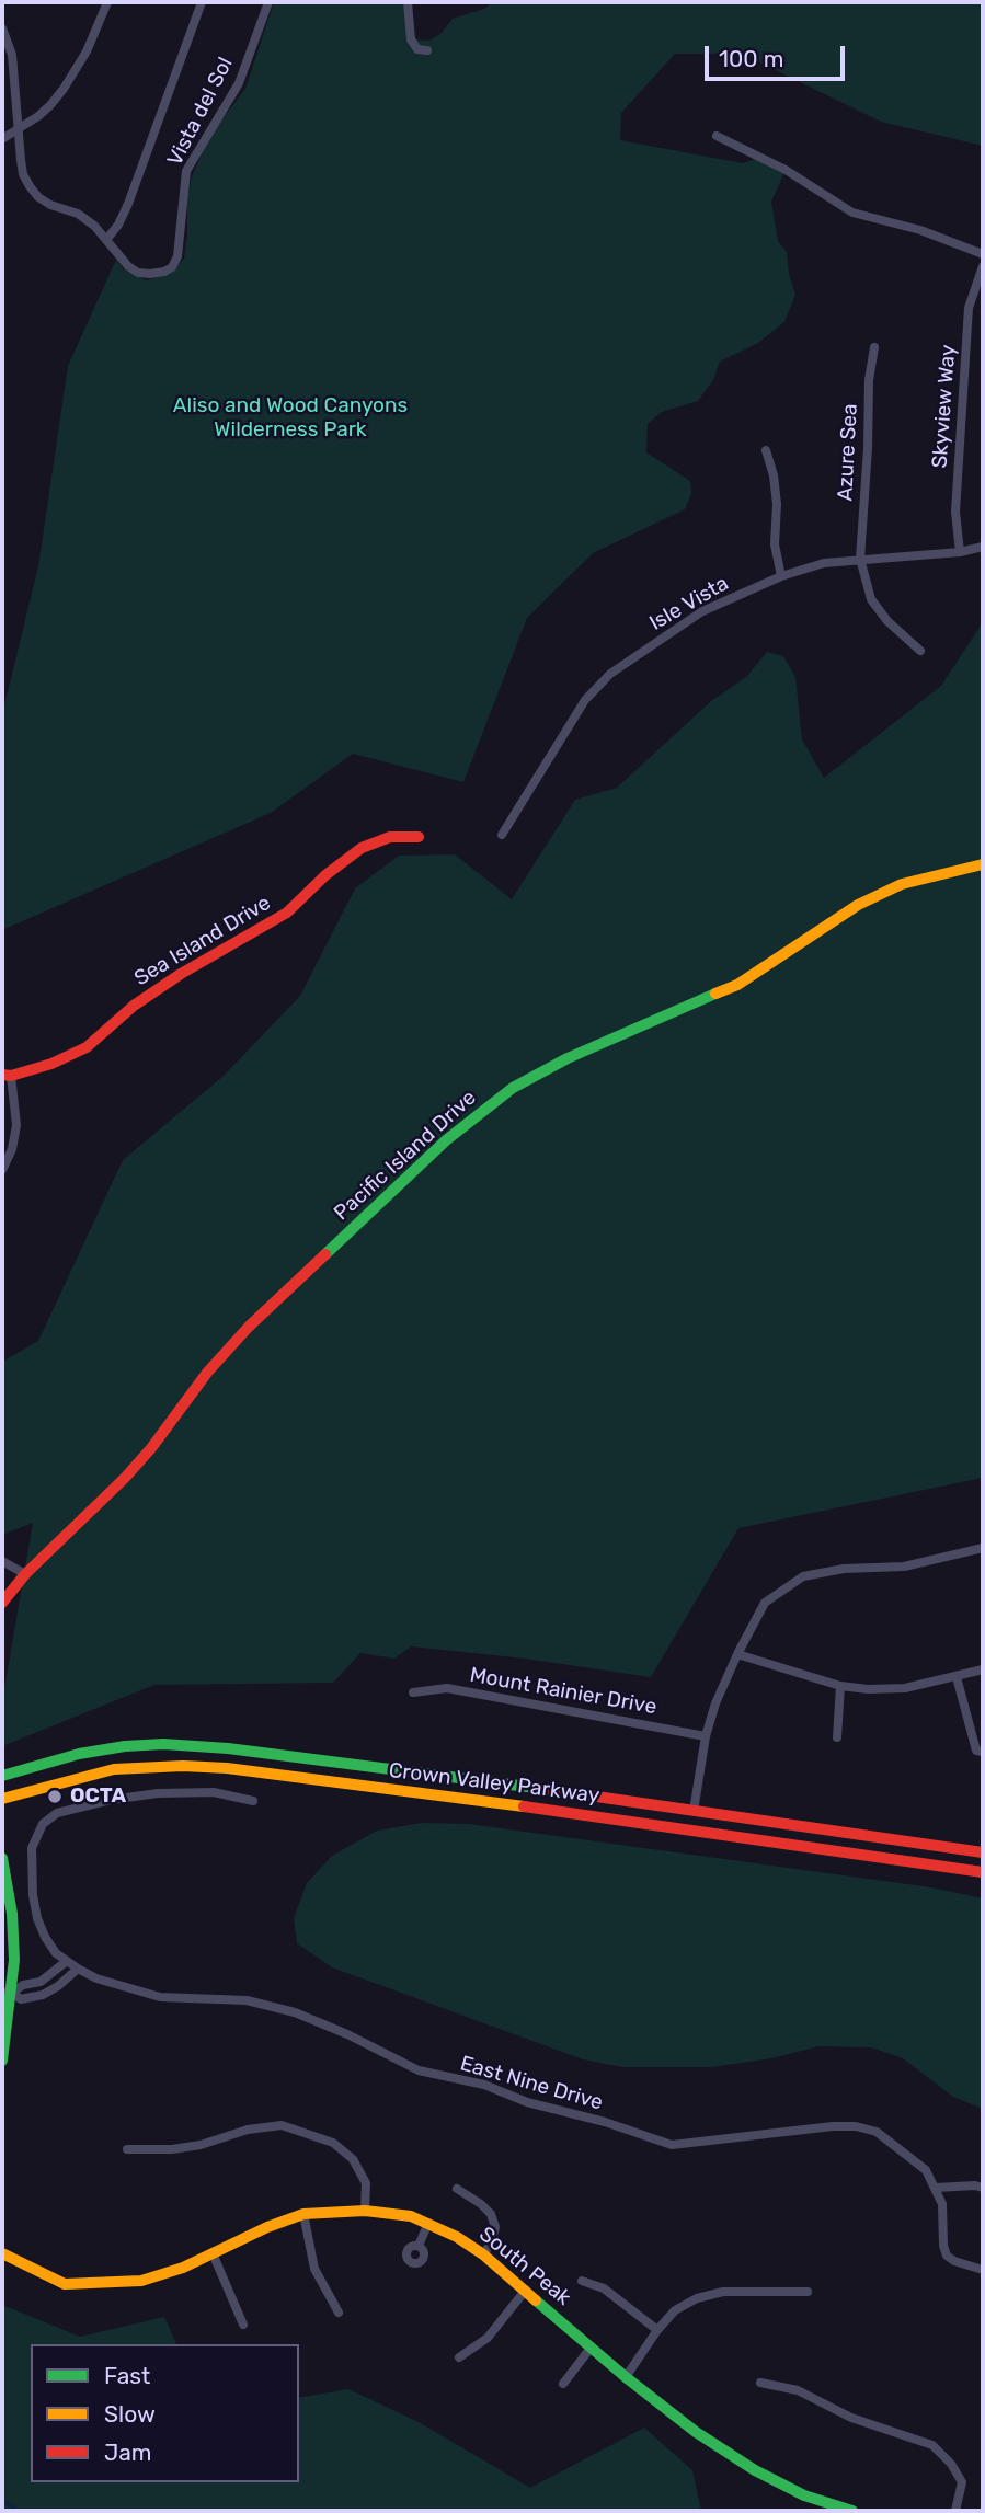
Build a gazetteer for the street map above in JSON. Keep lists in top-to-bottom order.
{
  "streets": {
    "main road": [
      "Sea Island Drive",
      "Pacific Island Drive",
      "Crown Valley Parkway",
      "South Peak"
    ],
    "street": [
      "Vista del Sol",
      "Skyview Way",
      "Azure Sea",
      "Isle Vista",
      "Mount Rainier Drive",
      "East Nine Drive"
    ]
  },
  "crossings": [
    ["Skyview Way", "Isle Vista"],
    ["Azure Sea", "Isle Vista"]
  ],
  "parks": ["Aliso and Wood Canyons Wilderness Park"],
  "places": ["OCTA"],
  "legend": ["Fast", "Slow", "Jam"],
  "scale_bar": "100 m"
}
